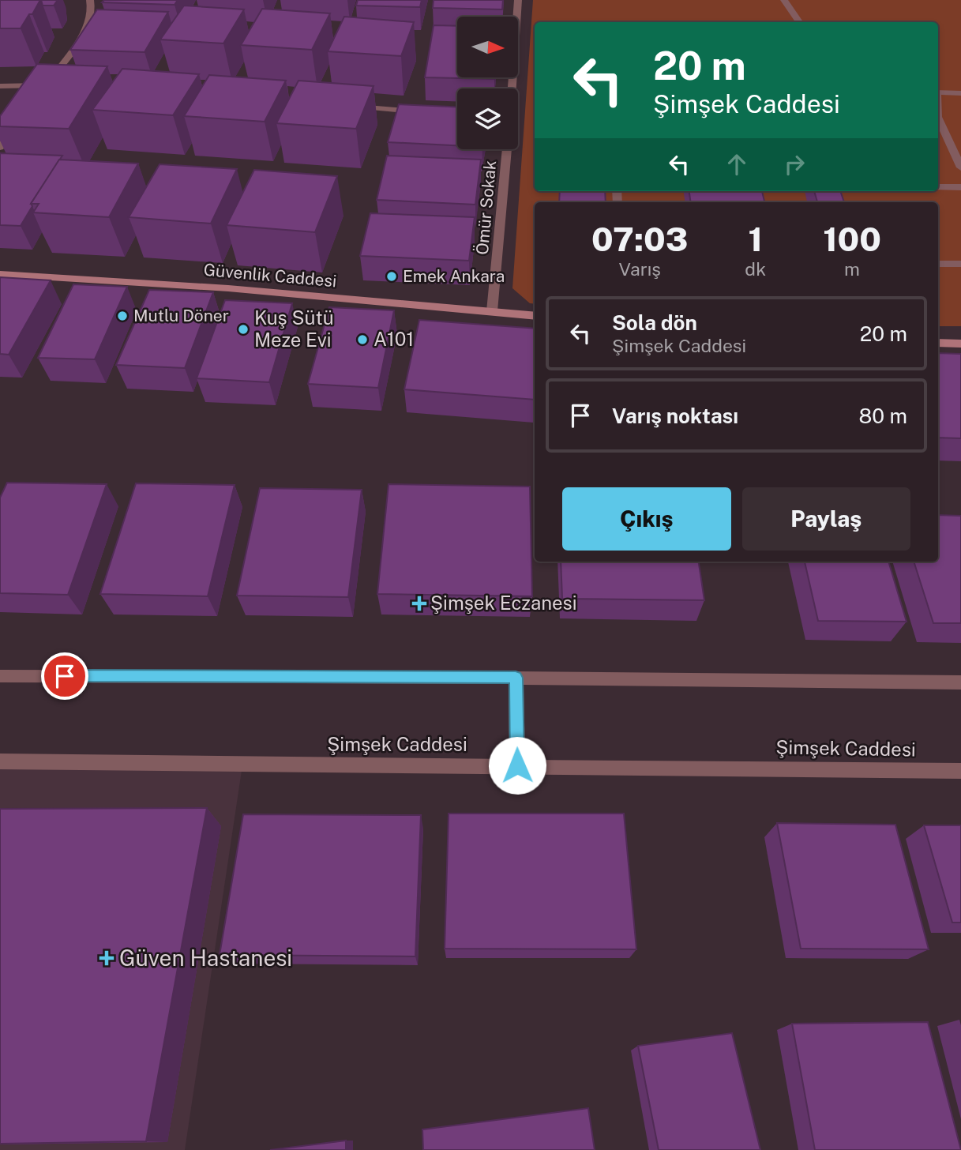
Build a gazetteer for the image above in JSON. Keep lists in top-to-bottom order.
{
  "streets": {
    "main road": ["Güvenlik Caddesi"],
    "street": ["Ömür Sokak", "Şimşek Caddesi"]
  },
  "crossings": [
    ["Ömür Sokak", "Güvenlik Caddesi"]
  ],
  "places": {
    "other": [
      "Emek Ankara",
      "Mutlu Döner",
      "Kuş Sütü Meze Evi",
      "A101"
    ],
    "health": ["Şimşek Eczanesi", "Güven Hastanesi"]
  },
  "north": "right",
  "page": {
    "turn": ["20 m", "Şimşek Caddesi"],
    "eta": [
      "07:03",
      "Varış",
      "1",
      "dk",
      "100",
      "m"
    ],
    "list": [
      {
        "name": "Sola dön",
        "note": "Şimşek Caddesi",
        "value": "20 m"
      },
      {
        "name": "Varış noktası",
        "value": "80 m"
      }
    ],
    "buttons": ["Çıkış", "Paylaş"]
  }
}
